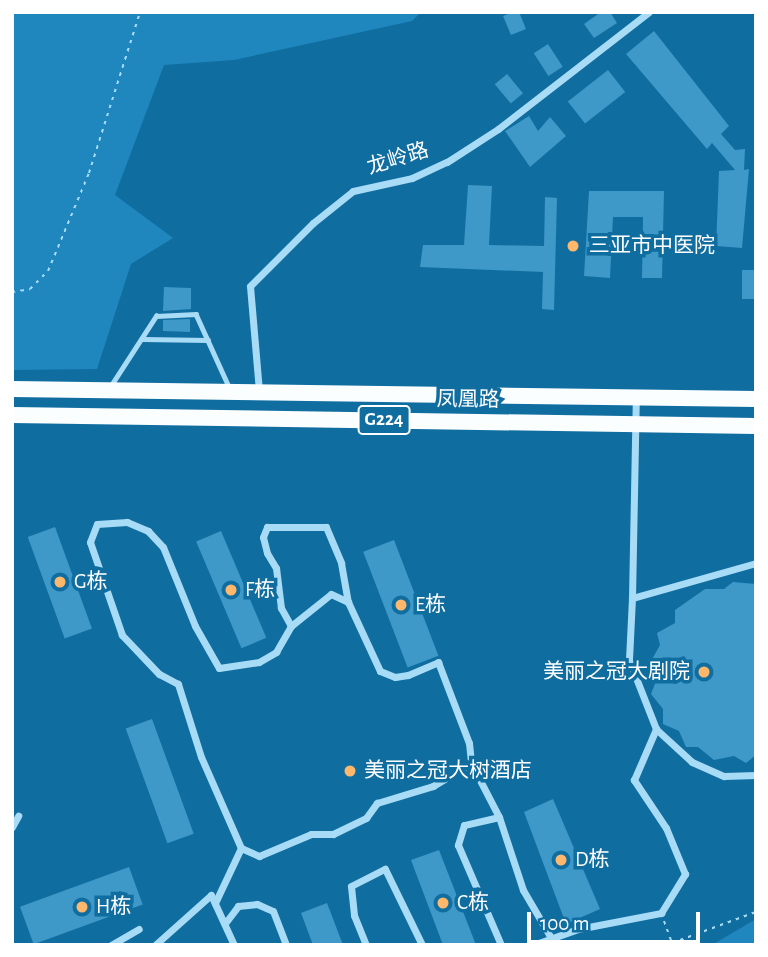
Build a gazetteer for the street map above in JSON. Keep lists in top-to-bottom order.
{
  "streets": {
    "highway": ["凤凰路", "G224"],
    "street": ["龙岭路"]
  },
  "crossings": [
    ["龙岭路", "凤凰路"]
  ],
  "places": [
    "三亚市中医院",
    "G栋",
    "F栋",
    "E栋",
    "美丽之冠大剧院",
    "美丽之冠大树酒店",
    "D栋",
    "C栋",
    "H栋"
  ],
  "scale_bar": "100 m"
}
